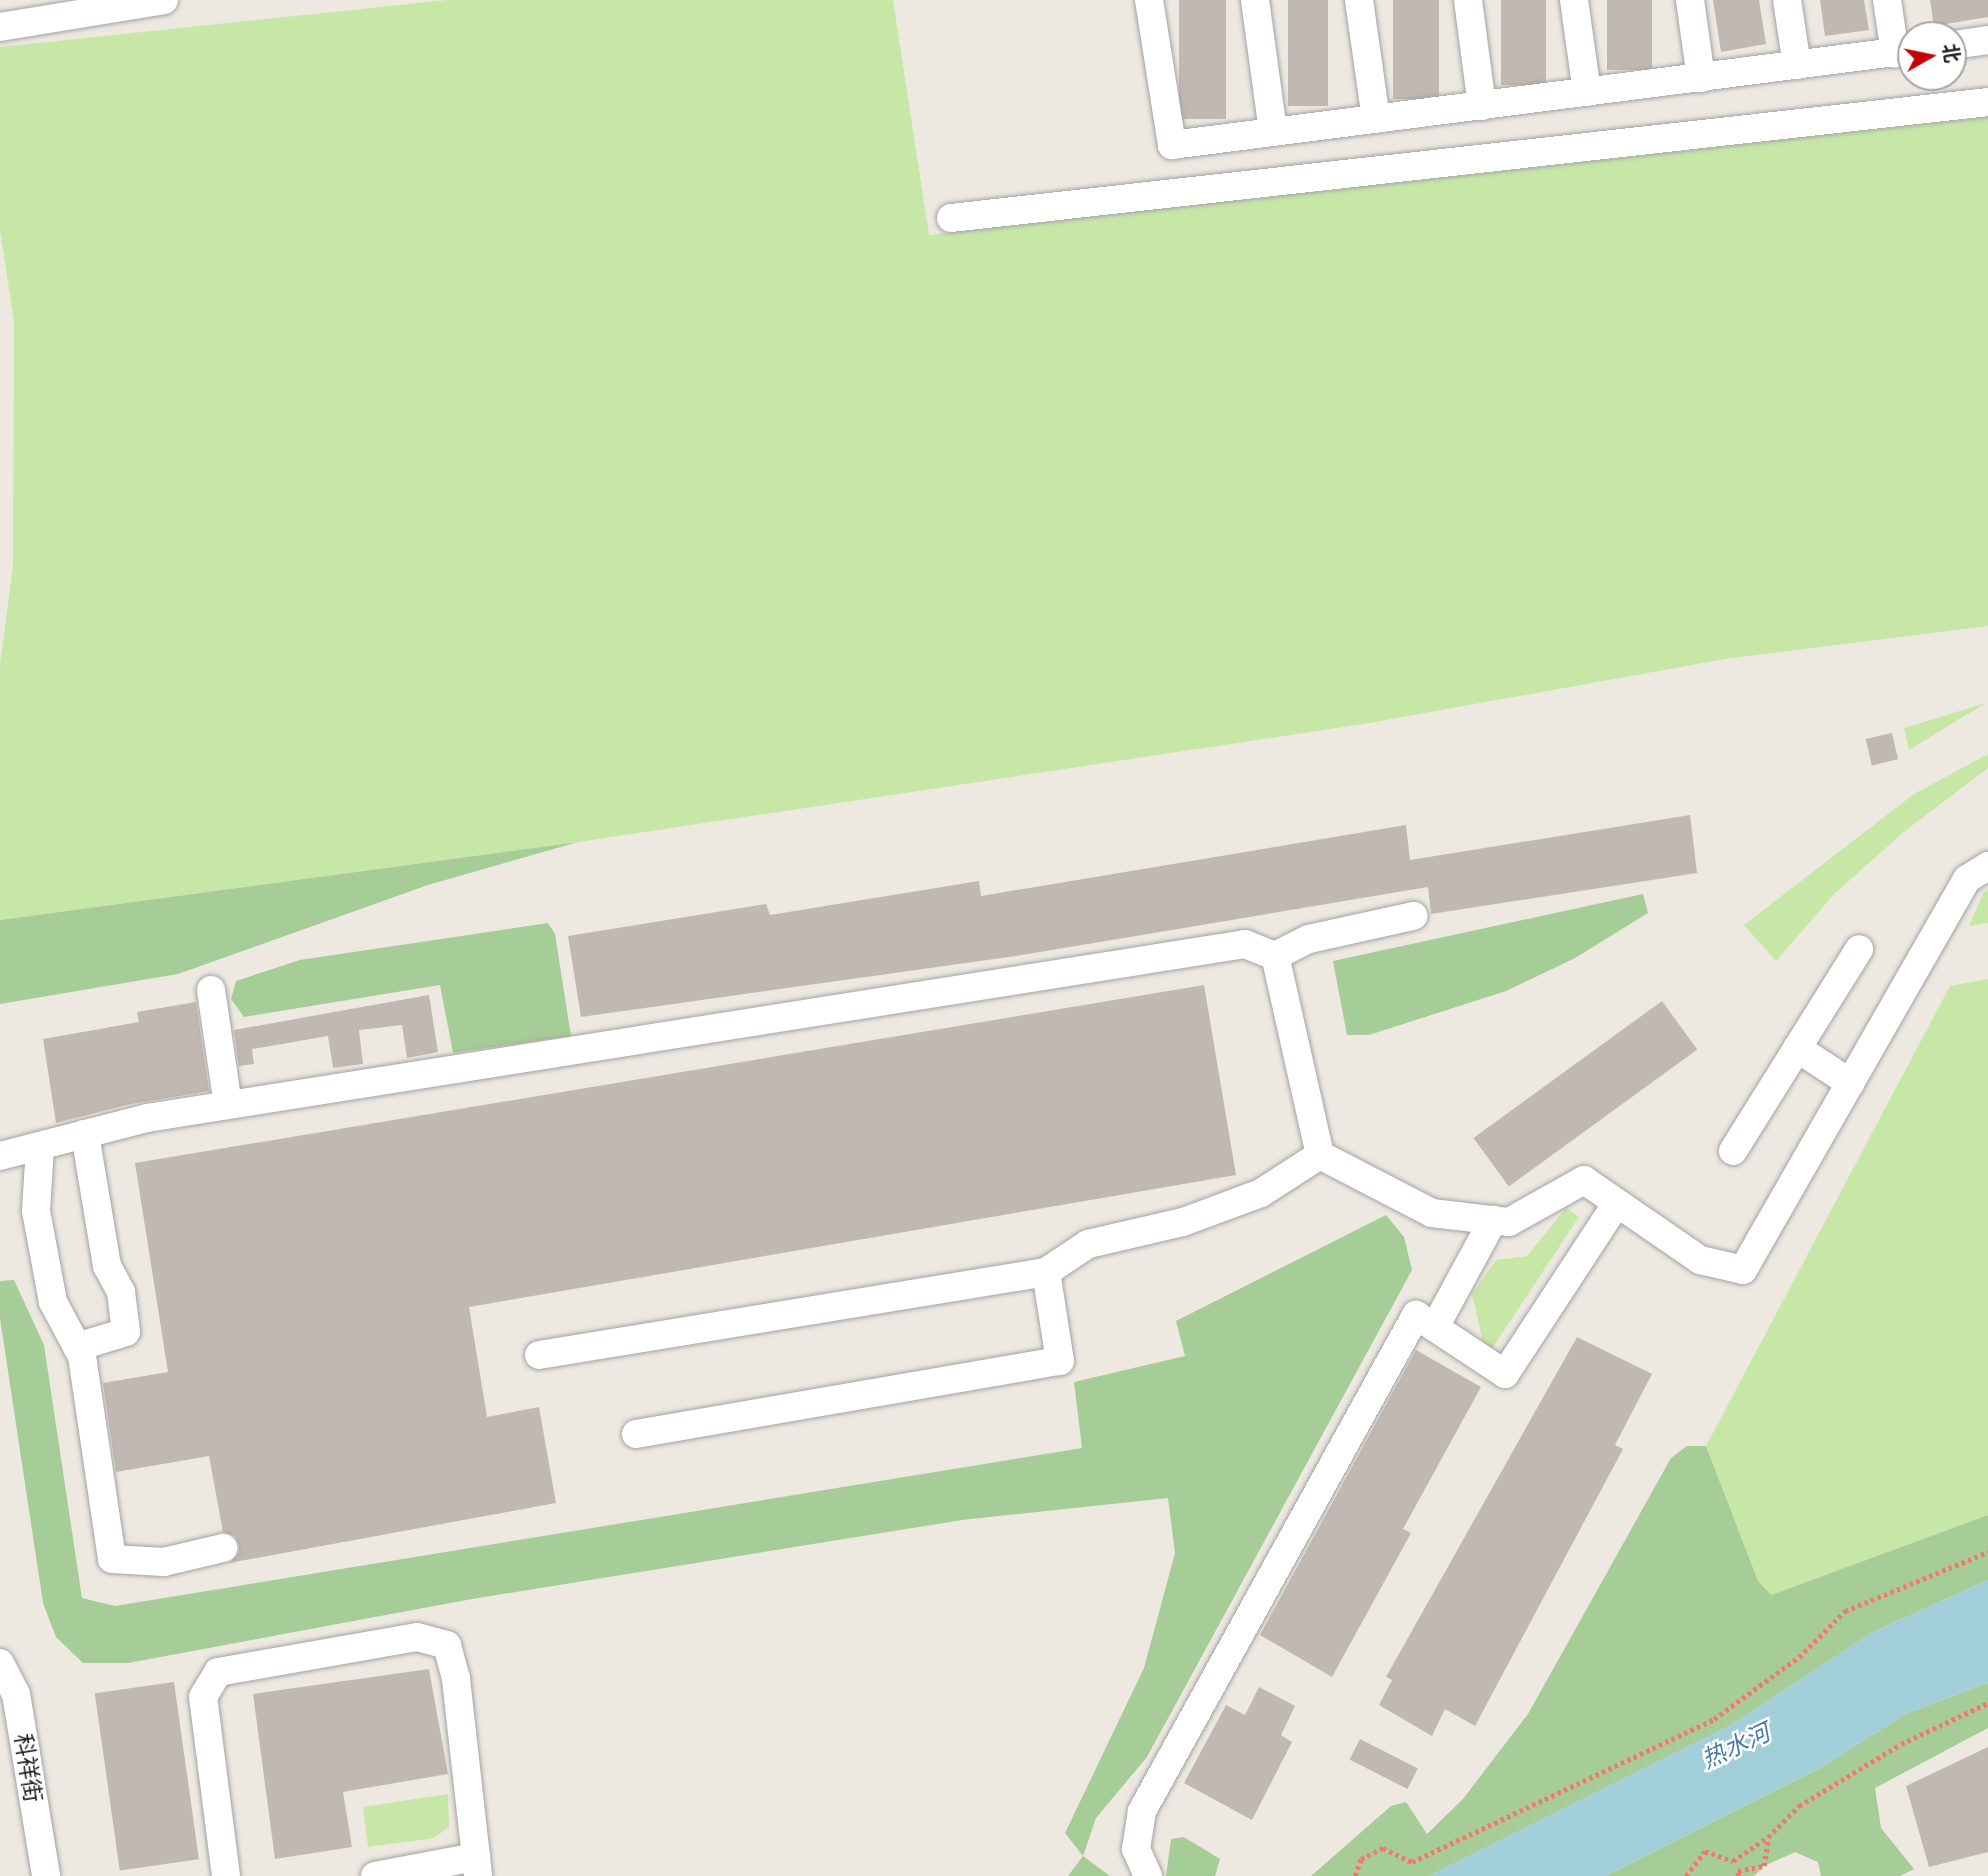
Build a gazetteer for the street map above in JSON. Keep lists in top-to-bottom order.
{
  "streets": {
    "street": ["科祥街"]
  },
  "water": ["热水河"],
  "north": "right"
}
